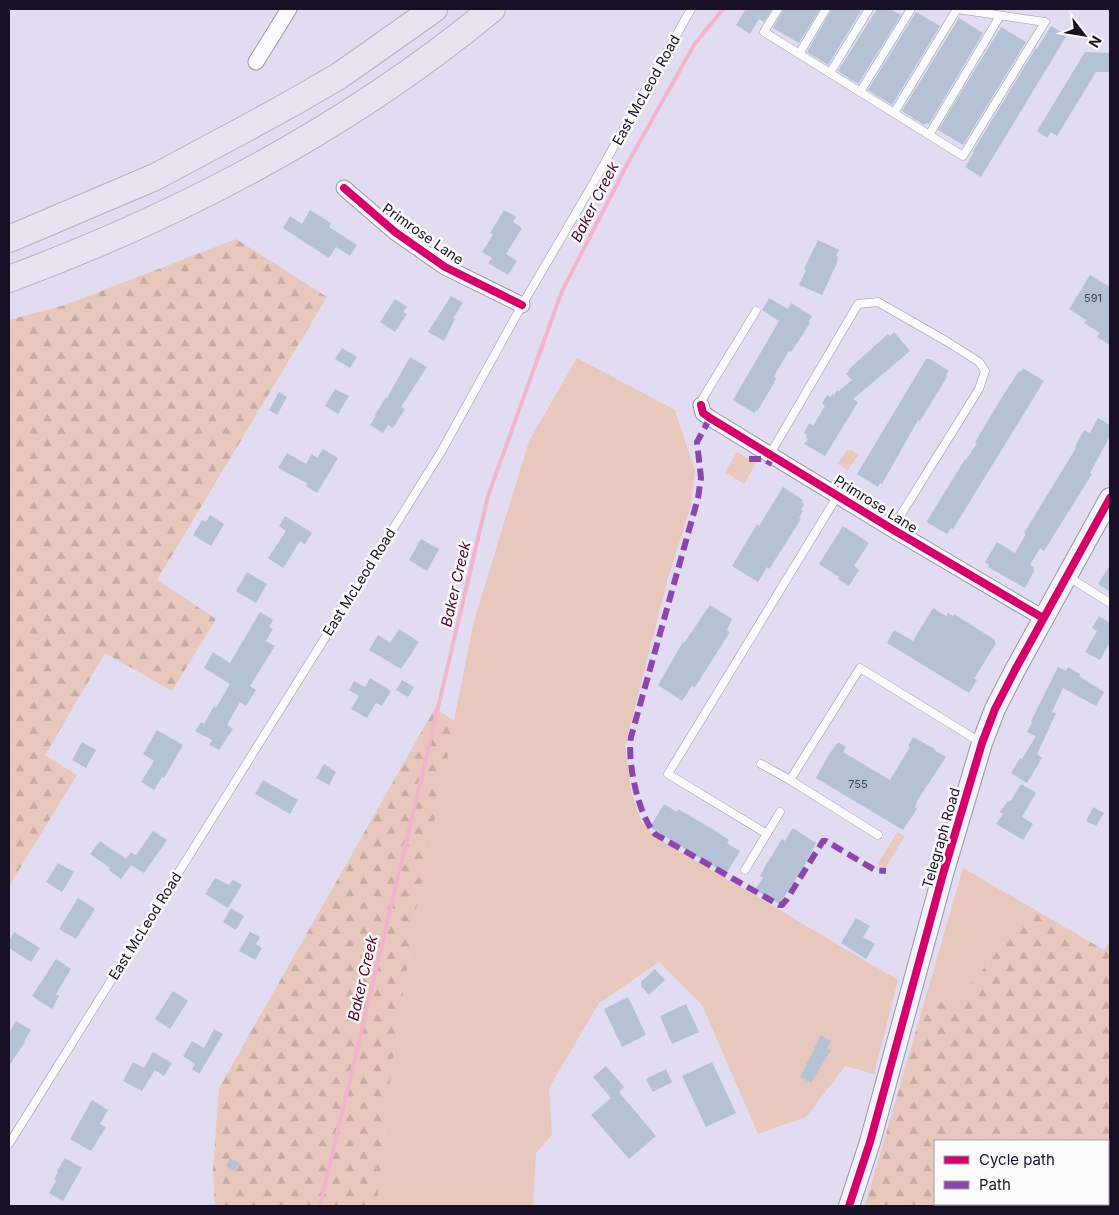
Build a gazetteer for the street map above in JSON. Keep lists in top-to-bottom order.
{
  "streets": {
    "street": ["Primrose Lane", "Telegraph Road"],
    "lane": ["East McLeod Road"]
  },
  "crossings": [
    ["East McLeod Road", "Primrose Lane"],
    ["Primrose Lane", "Telegraph Road"]
  ],
  "water": ["Baker Creek"],
  "house_numbers": ["591", "755"],
  "legend": ["Cycle path", "Path"],
  "north": "bottom right"
}
